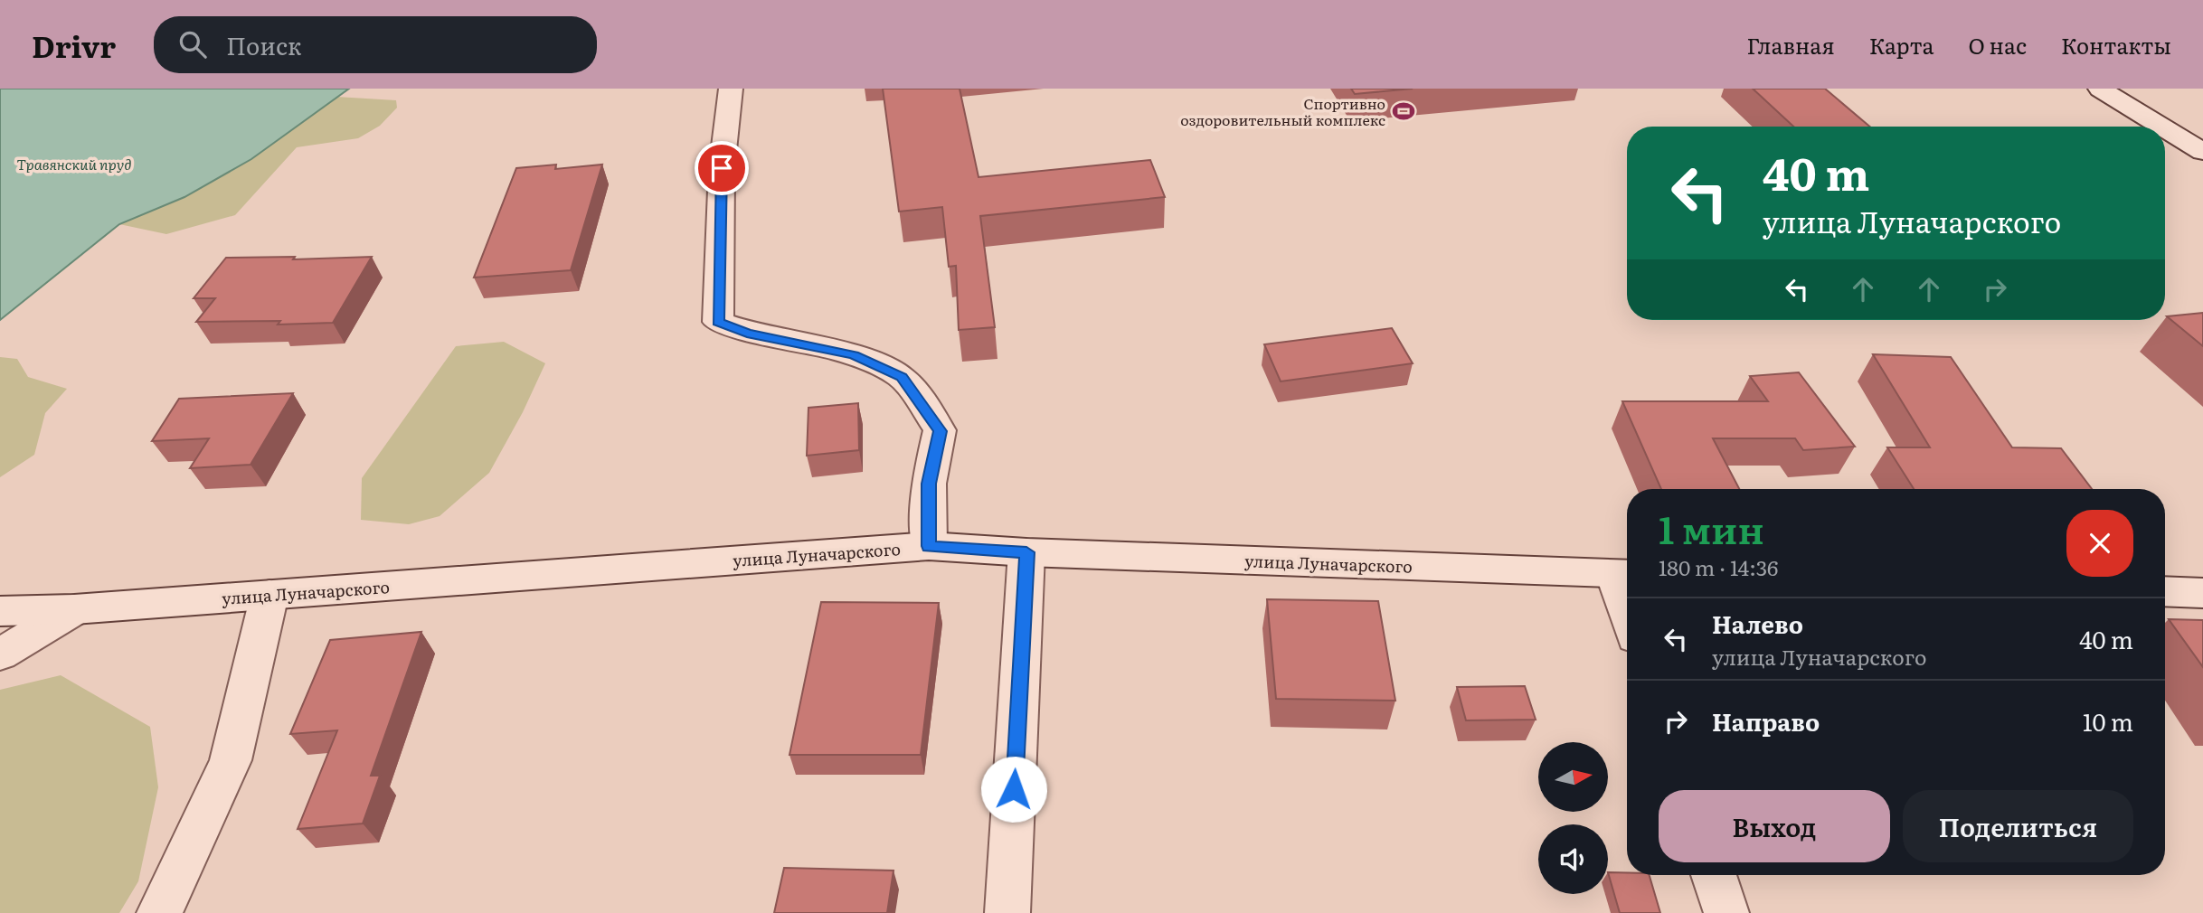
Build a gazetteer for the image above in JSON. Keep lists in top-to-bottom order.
{
  "streets": {
    "street": ["улица Луначарского"]
  },
  "water": ["Травянский пруд"],
  "places": {
    "sports": ["Спортивно оздоровительный комплекс"]
  },
  "north": "right",
  "page": {
    "header": "Drivr",
    "search": "Поиск",
    "nav": [
      "Главная",
      "Карта",
      "О нас",
      "Контакты"
    ],
    "turn": ["40 m", "улица Луначарского"],
    "heading": ["1 мин", "180 m · 14:36"],
    "list": [
      {
        "name": "Налево",
        "note": "улица Луначарского",
        "value": "40 m"
      },
      {
        "name": "Направо",
        "value": "10 m"
      }
    ],
    "buttons": ["Выход", "Поделиться"]
  }
}
